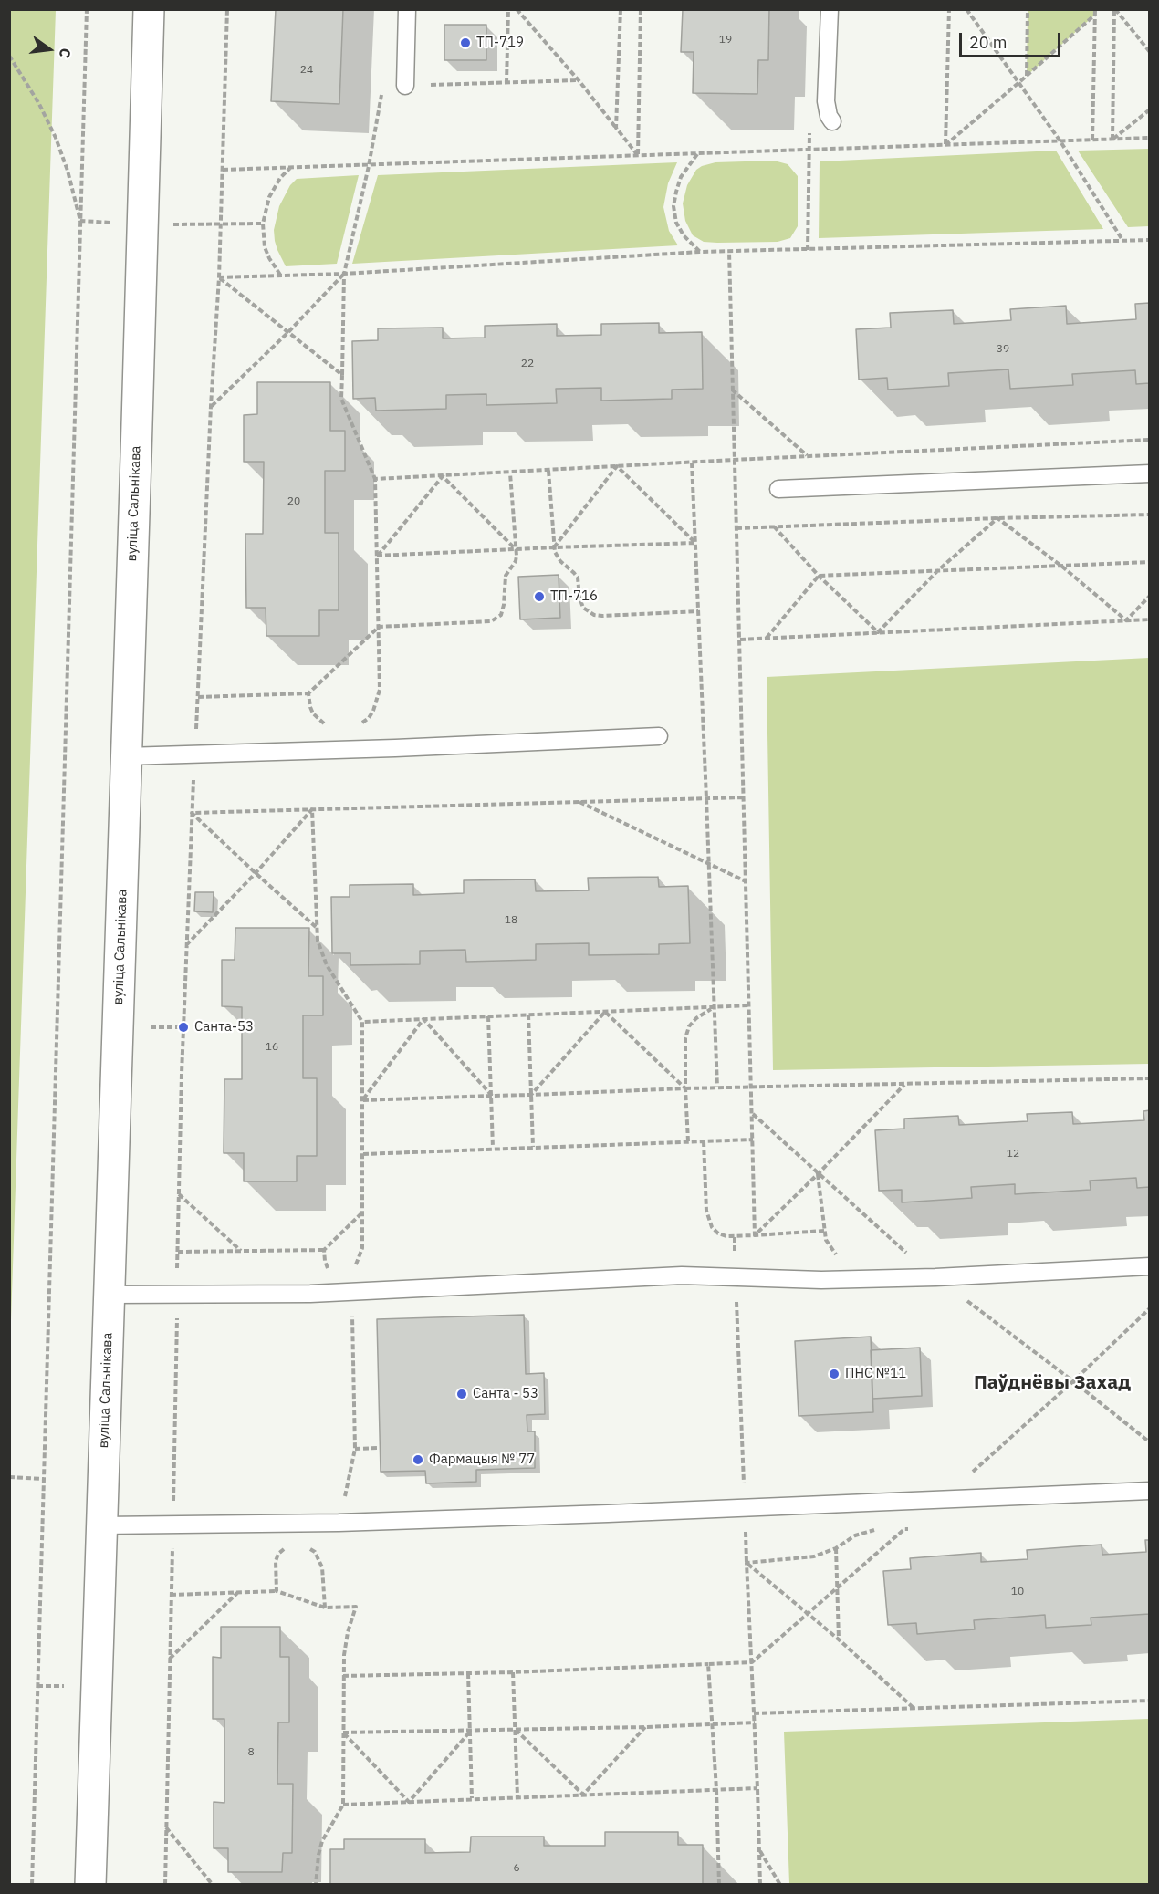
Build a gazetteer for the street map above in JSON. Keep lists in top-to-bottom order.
{
  "streets": {
    "street": ["вуліца Сальнікава"]
  },
  "districts": ["Паўднёвы Захад"],
  "places": [
    "ТП-719",
    "ТП-716",
    "Санта-53",
    "ПНС №11",
    "Санта - 53",
    "Фармацыя № 77"
  ],
  "house_numbers": [
    "19",
    "24",
    "39",
    "22",
    "20",
    "18",
    "16",
    "12",
    "10",
    "8",
    "6"
  ],
  "scale_bar": "20 m",
  "north": "right"
}
